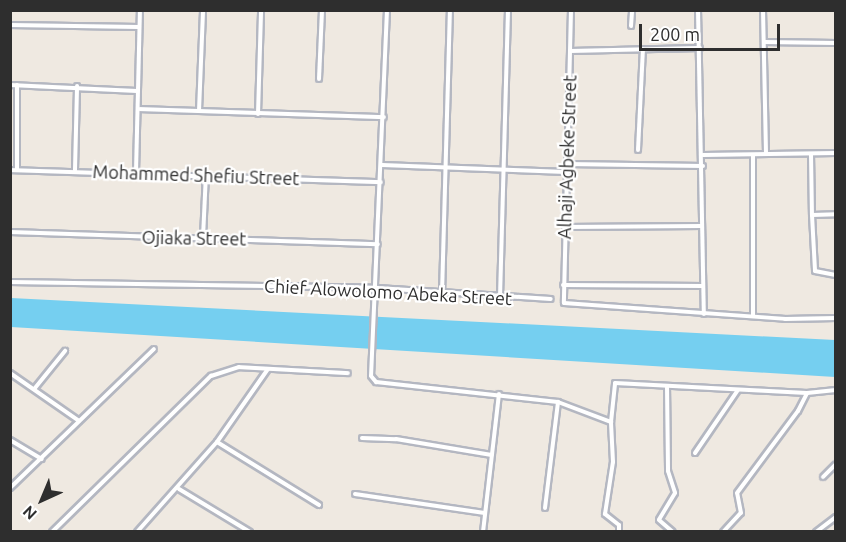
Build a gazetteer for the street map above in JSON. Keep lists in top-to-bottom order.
{
  "streets": {
    "street": [
      "Alhaji Agbeke Street",
      "Mohammed Shefiu Street",
      "Ojiaka Street",
      "Chief Alowolomo Abeka Street"
    ]
  },
  "scale_bar": "200 m",
  "north": "bottom left"
}
